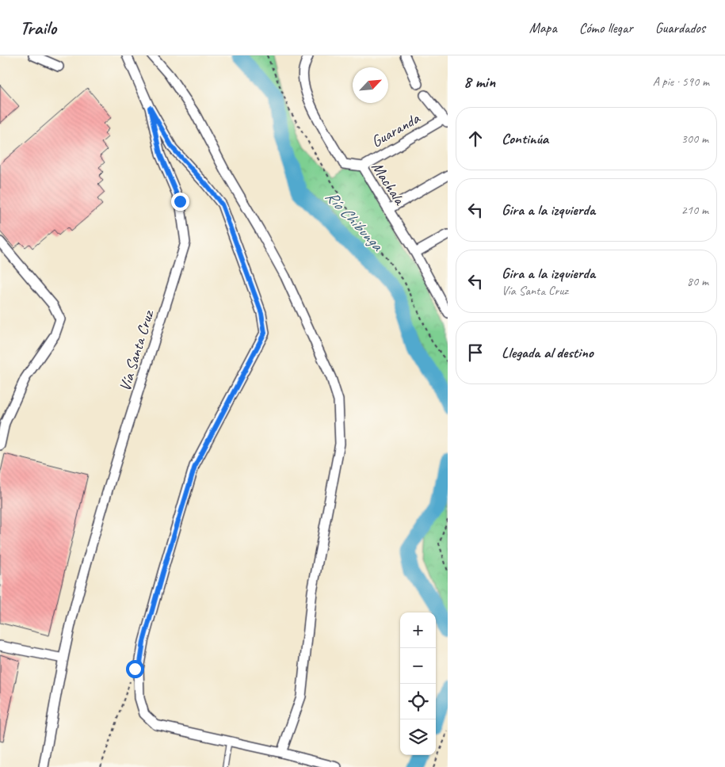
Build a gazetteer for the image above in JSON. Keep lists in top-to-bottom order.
{
  "streets": {
    "street": ["Guaranda", "Machala", "Vía Santa Cruz"]
  },
  "crossings": [
    ["Guaranda", "Machala"]
  ],
  "water": ["Río Chibunga"],
  "north": "top right",
  "page": {
    "header": "Trailo",
    "nav": ["Mapa", "Cómo llegar", "Guardados"],
    "heading": ["8 min", "A pie · 590 m"],
    "list": [
      ["Continúa", "300 m"],
      ["Gira a la izquierda", "210 m"],
      ["Gira a la izquierda", "Vía Santa Cruz", "80 m"],
      "Llegada al destino"
    ],
    "map_buttons": ["+", "−"]
  }
}
